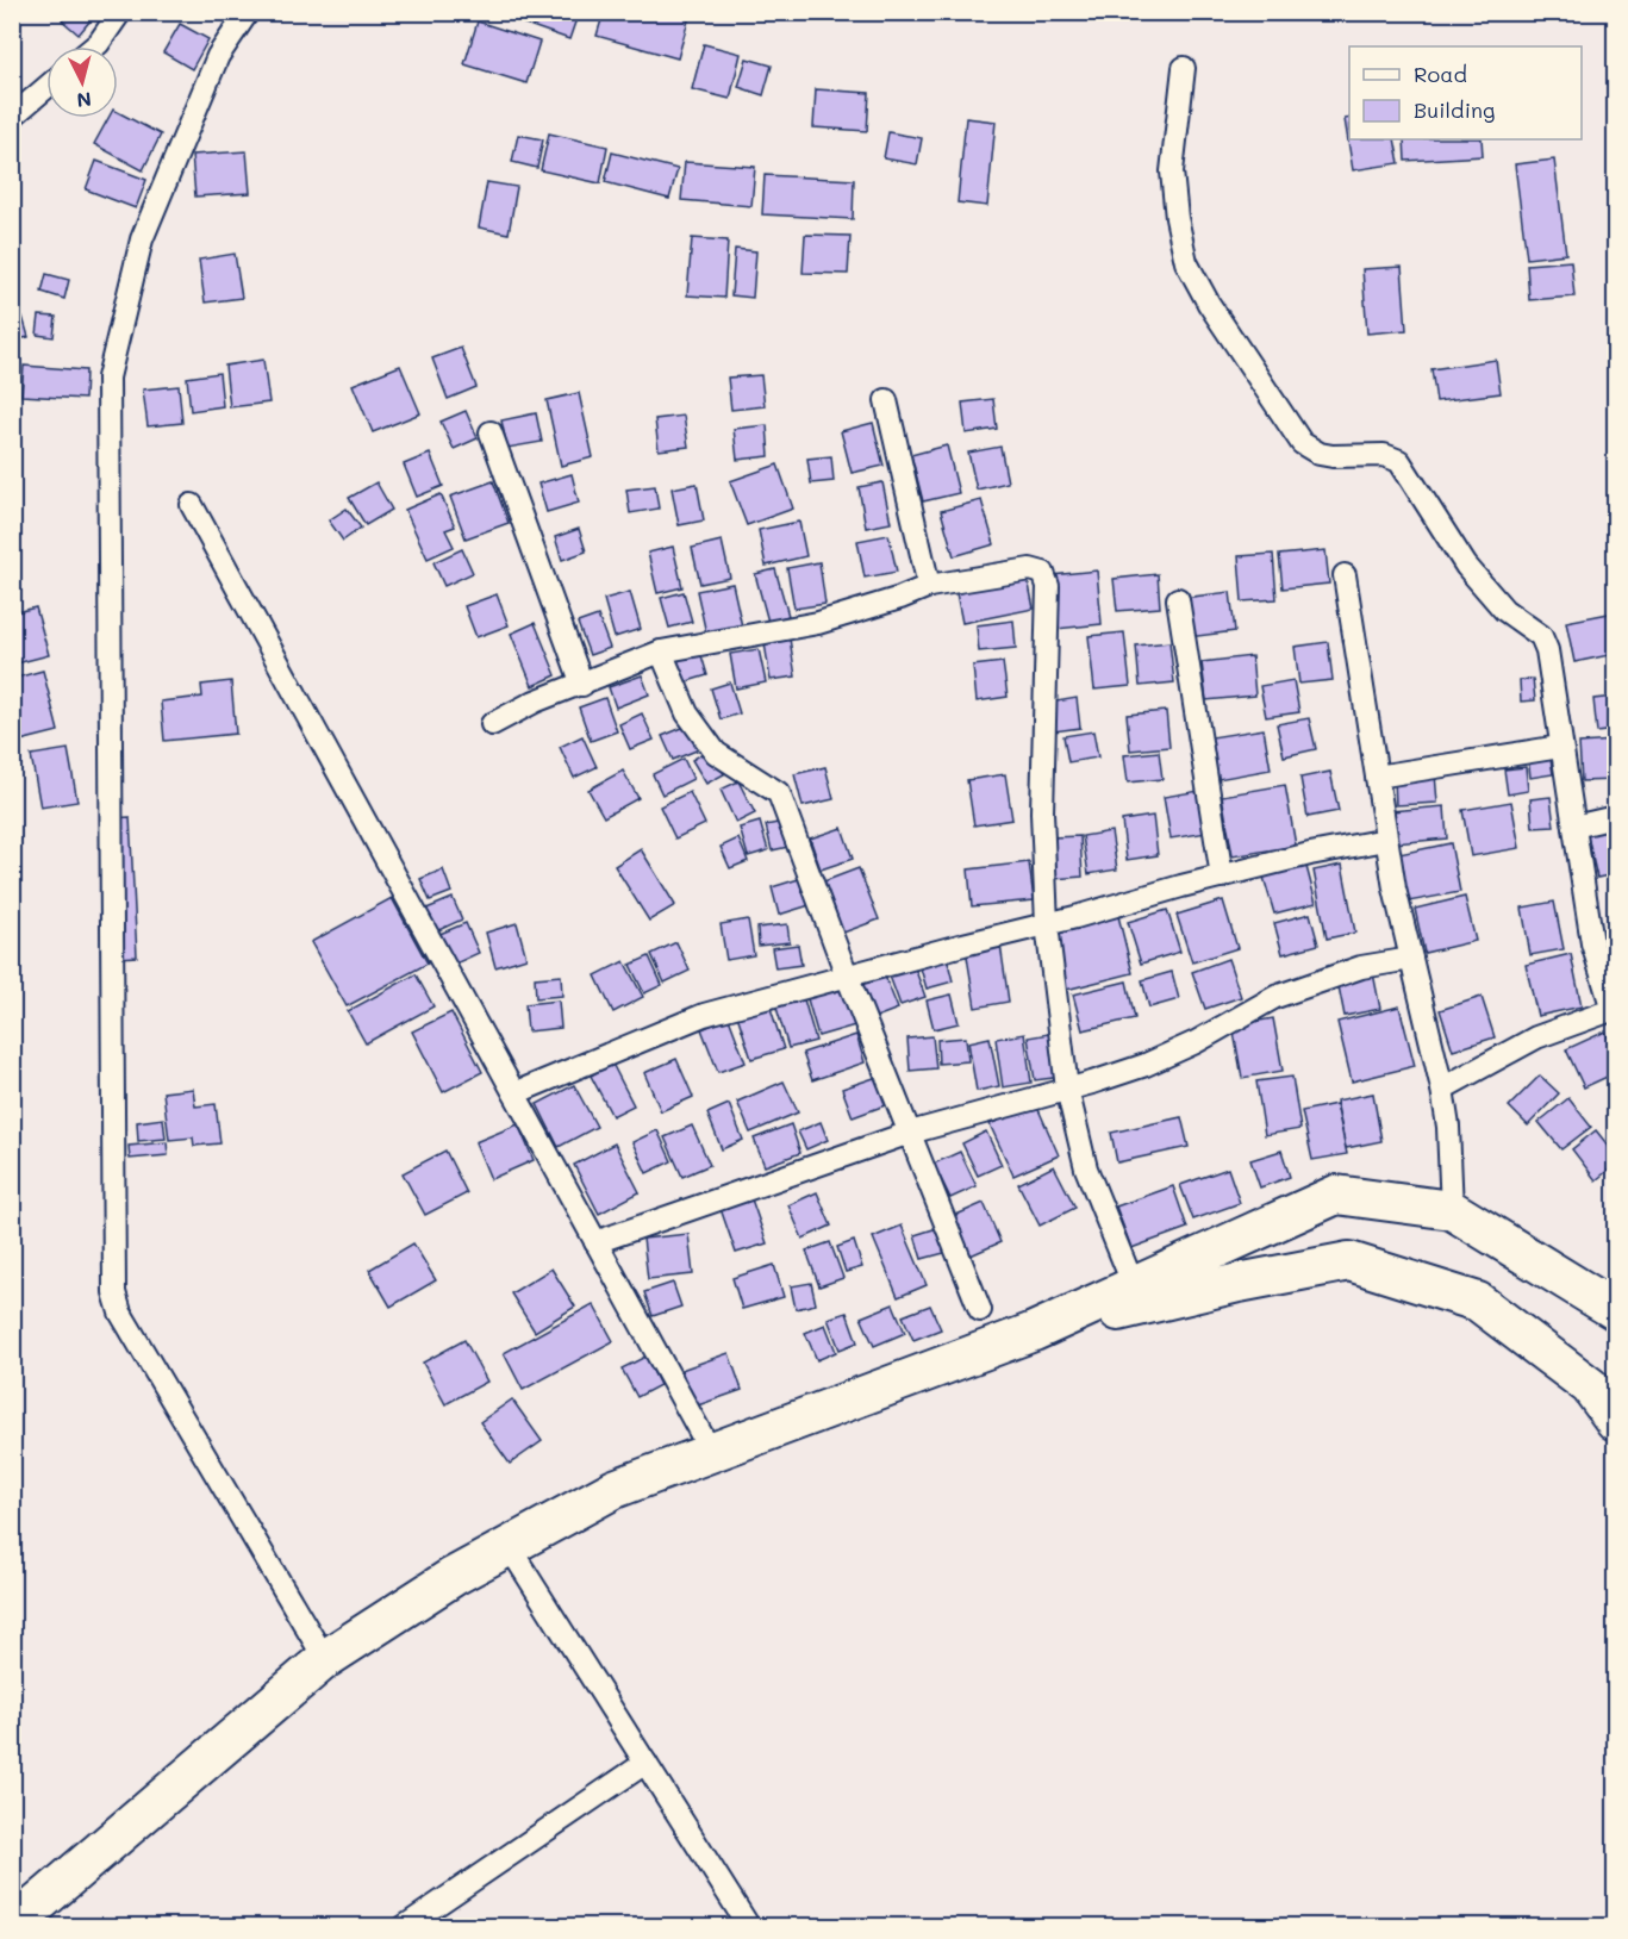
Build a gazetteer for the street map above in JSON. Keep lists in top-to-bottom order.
{
  "legend": ["Road", "Building"],
  "north": "bottom"
}
